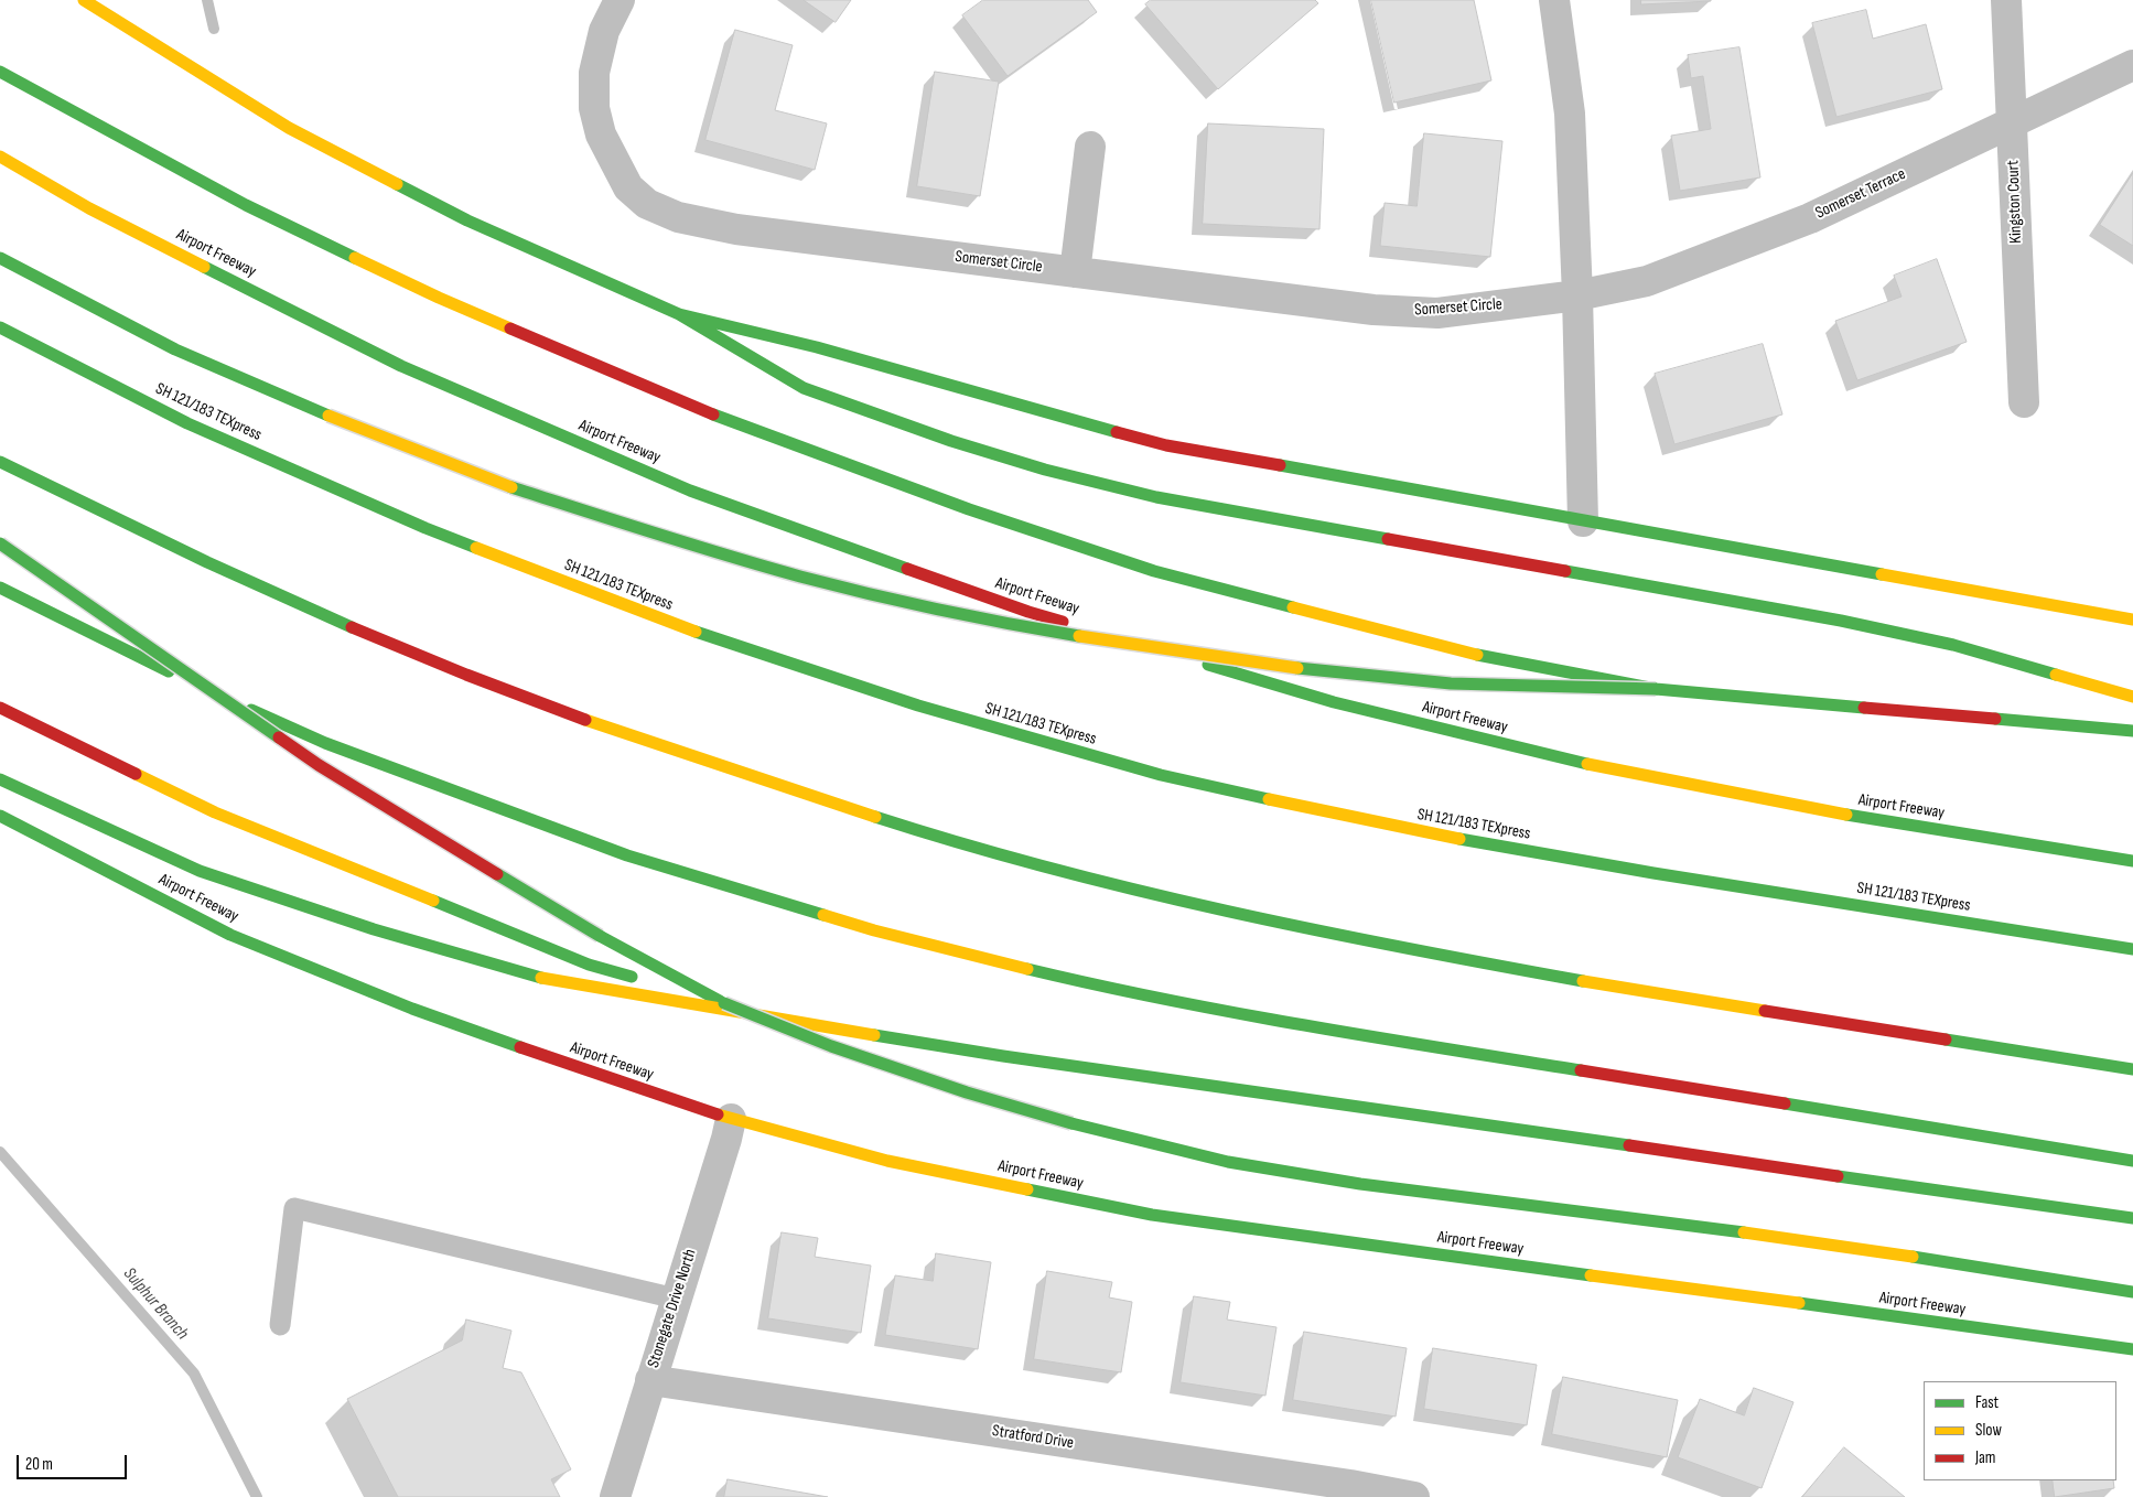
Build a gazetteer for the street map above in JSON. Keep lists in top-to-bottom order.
{
  "streets": {
    "main road": ["Airport Freeway", "SH 121/183 TEXpress"],
    "street": [
      "Somerset Terrace",
      "Kingston Court",
      "Somerset Circle",
      "Stonegate Drive North",
      "Stratford Drive"
    ]
  },
  "crossings": [
    ["Somerset Terrace", "Kingston Court"],
    ["Somerset Terrace", "Somerset Circle"],
    ["Airport Freeway", "Stonegate Drive North"],
    ["Stonegate Drive North", "Stratford Drive"]
  ],
  "water": ["Sulphur Branch"],
  "legend": ["Fast", "Slow", "Jam"],
  "scale_bar": "20 m"
}
